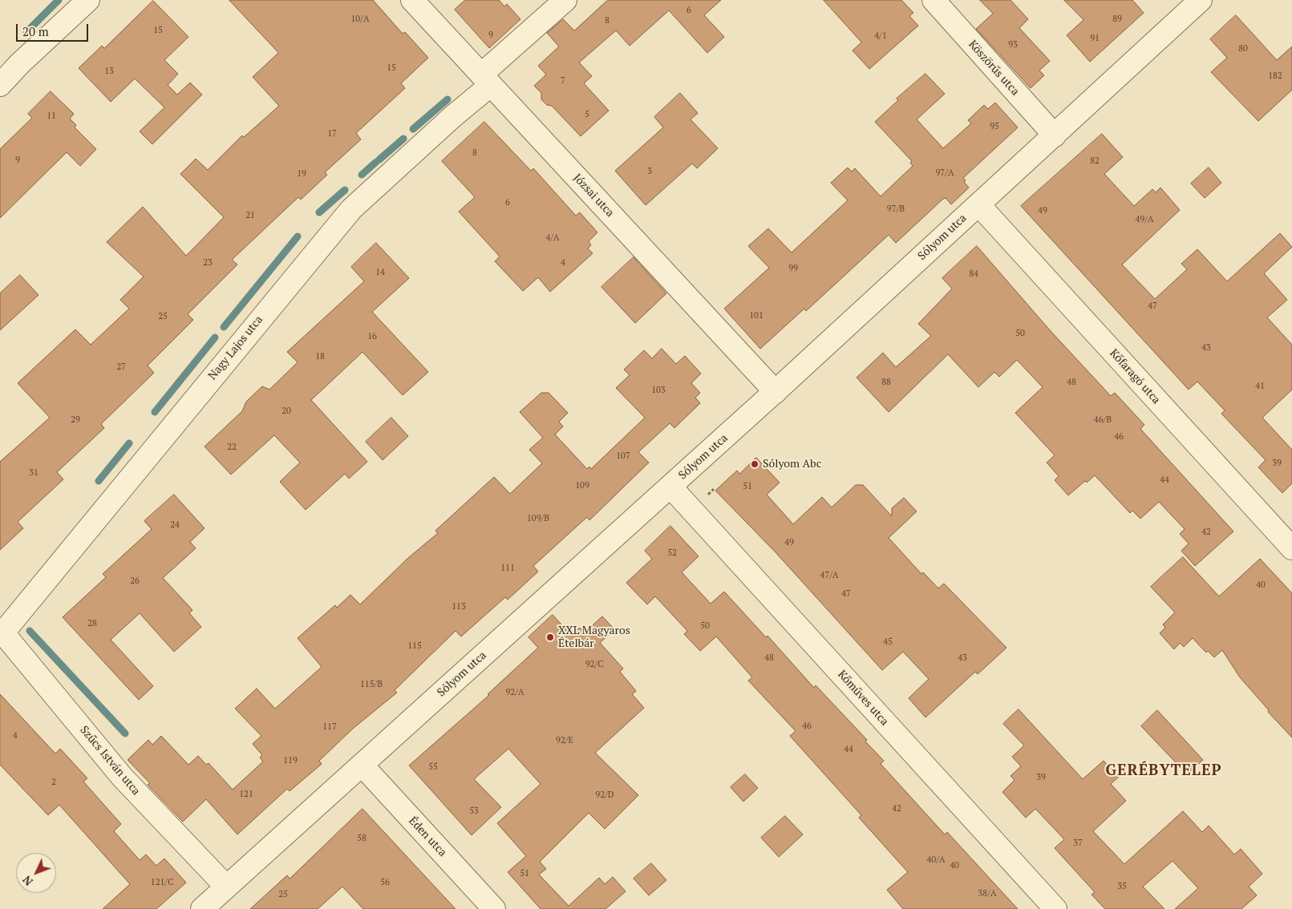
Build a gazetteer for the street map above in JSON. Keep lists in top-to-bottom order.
{
  "streets": {
    "street": [
      "Köszörűs utca",
      "Józsai utca",
      "Sólyom utca",
      "Nagy Lajos utca",
      "Kőfaragó utca",
      "Kőműves utca",
      "Szűcs István utca",
      "Éden utca"
    ]
  },
  "crossings": [
    ["Köszörűs utca", "Sólyom utca"],
    ["Józsai utca", "Sólyom utca"],
    ["Józsai utca", "Nagy Lajos utca"],
    ["Sólyom utca", "Kőfaragó utca"],
    ["Sólyom utca", "Kőműves utca"],
    ["Sólyom utca", "Szűcs István utca"],
    ["Sólyom utca", "Éden utca"],
    ["Nagy Lajos utca", "Szűcs István utca"]
  ],
  "districts": ["GERÉBYTELEP"],
  "places": ["Sólyom Abc", "XXL Magyaros Ételbár"],
  "house_numbers": [
    "6",
    "10/A",
    "89",
    "8",
    "15",
    "9",
    "4/1",
    "91",
    "93",
    "80",
    "15",
    "13",
    "182",
    "7",
    "5",
    "11",
    "95",
    "17",
    "8",
    "9",
    "82",
    "3",
    "97/A",
    "19",
    "6",
    "97/B",
    "49",
    "21",
    "49/A",
    "4/A",
    "23",
    "4",
    "99",
    "14",
    "84",
    "47",
    "101",
    "25",
    "50",
    "16",
    "43",
    "18",
    "27",
    "88",
    "48",
    "41",
    "103",
    "20",
    "29",
    "46/B",
    "46",
    "22",
    "107",
    "39",
    "31",
    "44",
    "109",
    "51",
    "109/B",
    "24",
    "42",
    "49",
    "52",
    "111",
    "47/A",
    "26",
    "40",
    "47",
    "113",
    "28",
    "50",
    "45",
    "115",
    "48",
    "43",
    "92/C",
    "115/B",
    "92/A",
    "46",
    "117",
    "4",
    "92/E",
    "44",
    "119",
    "55",
    "39",
    "2",
    "121",
    "92/D",
    "42",
    "53",
    "58",
    "37",
    "40/A",
    "40",
    "51",
    "121/C",
    "56",
    "35",
    "38/A",
    "25"
  ],
  "scale_bar": "20 m",
  "north": "bottom left"
}
